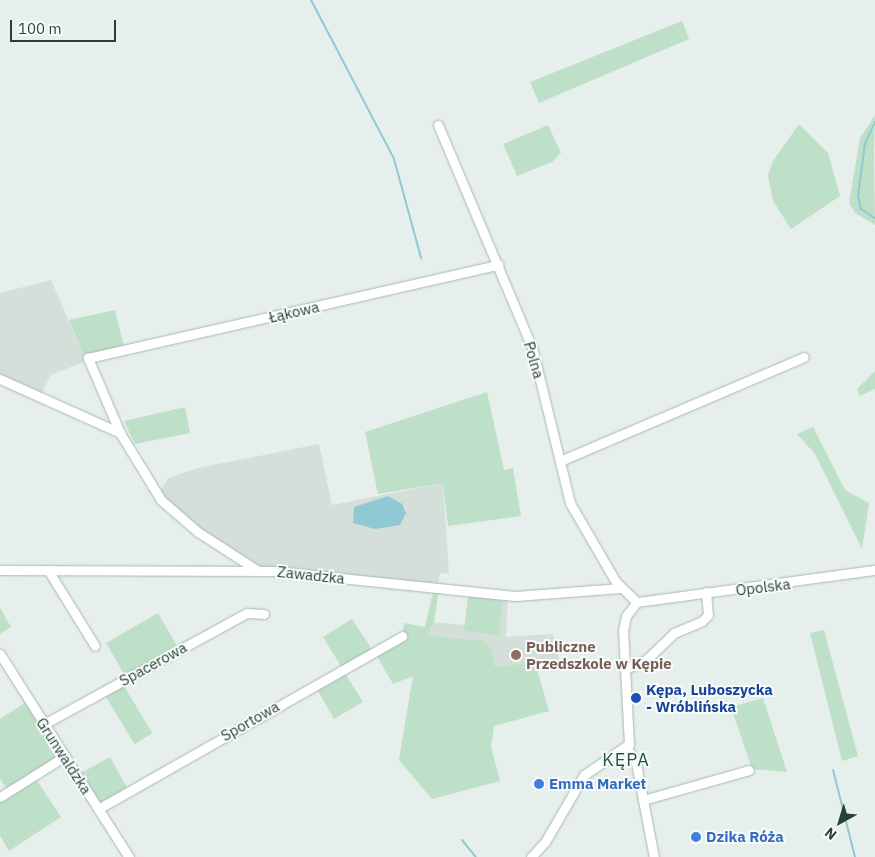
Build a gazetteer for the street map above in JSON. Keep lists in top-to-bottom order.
{
  "streets": {
    "street": [
      "Łąkowa",
      "Polna",
      "Zawadzka",
      "Opolska",
      "Spacerowa",
      "Sportowa",
      "Grunwaldzka"
    ]
  },
  "crossings": [
    ["Łąkowa", "Polna"],
    ["Polna", "Zawadzka"],
    ["Polna", "Opolska"],
    ["Spacerowa", "Grunwaldzka"],
    ["Sportowa", "Grunwaldzka"]
  ],
  "districts": ["KĘPA"],
  "places": [
    "Publiczne Przedszkole w Kępie",
    "Kępa, Luboszycka - Wróblińska",
    "Emma Market",
    "Dzika Róża"
  ],
  "scale_bar": "100 m",
  "north": "bottom left"
}
